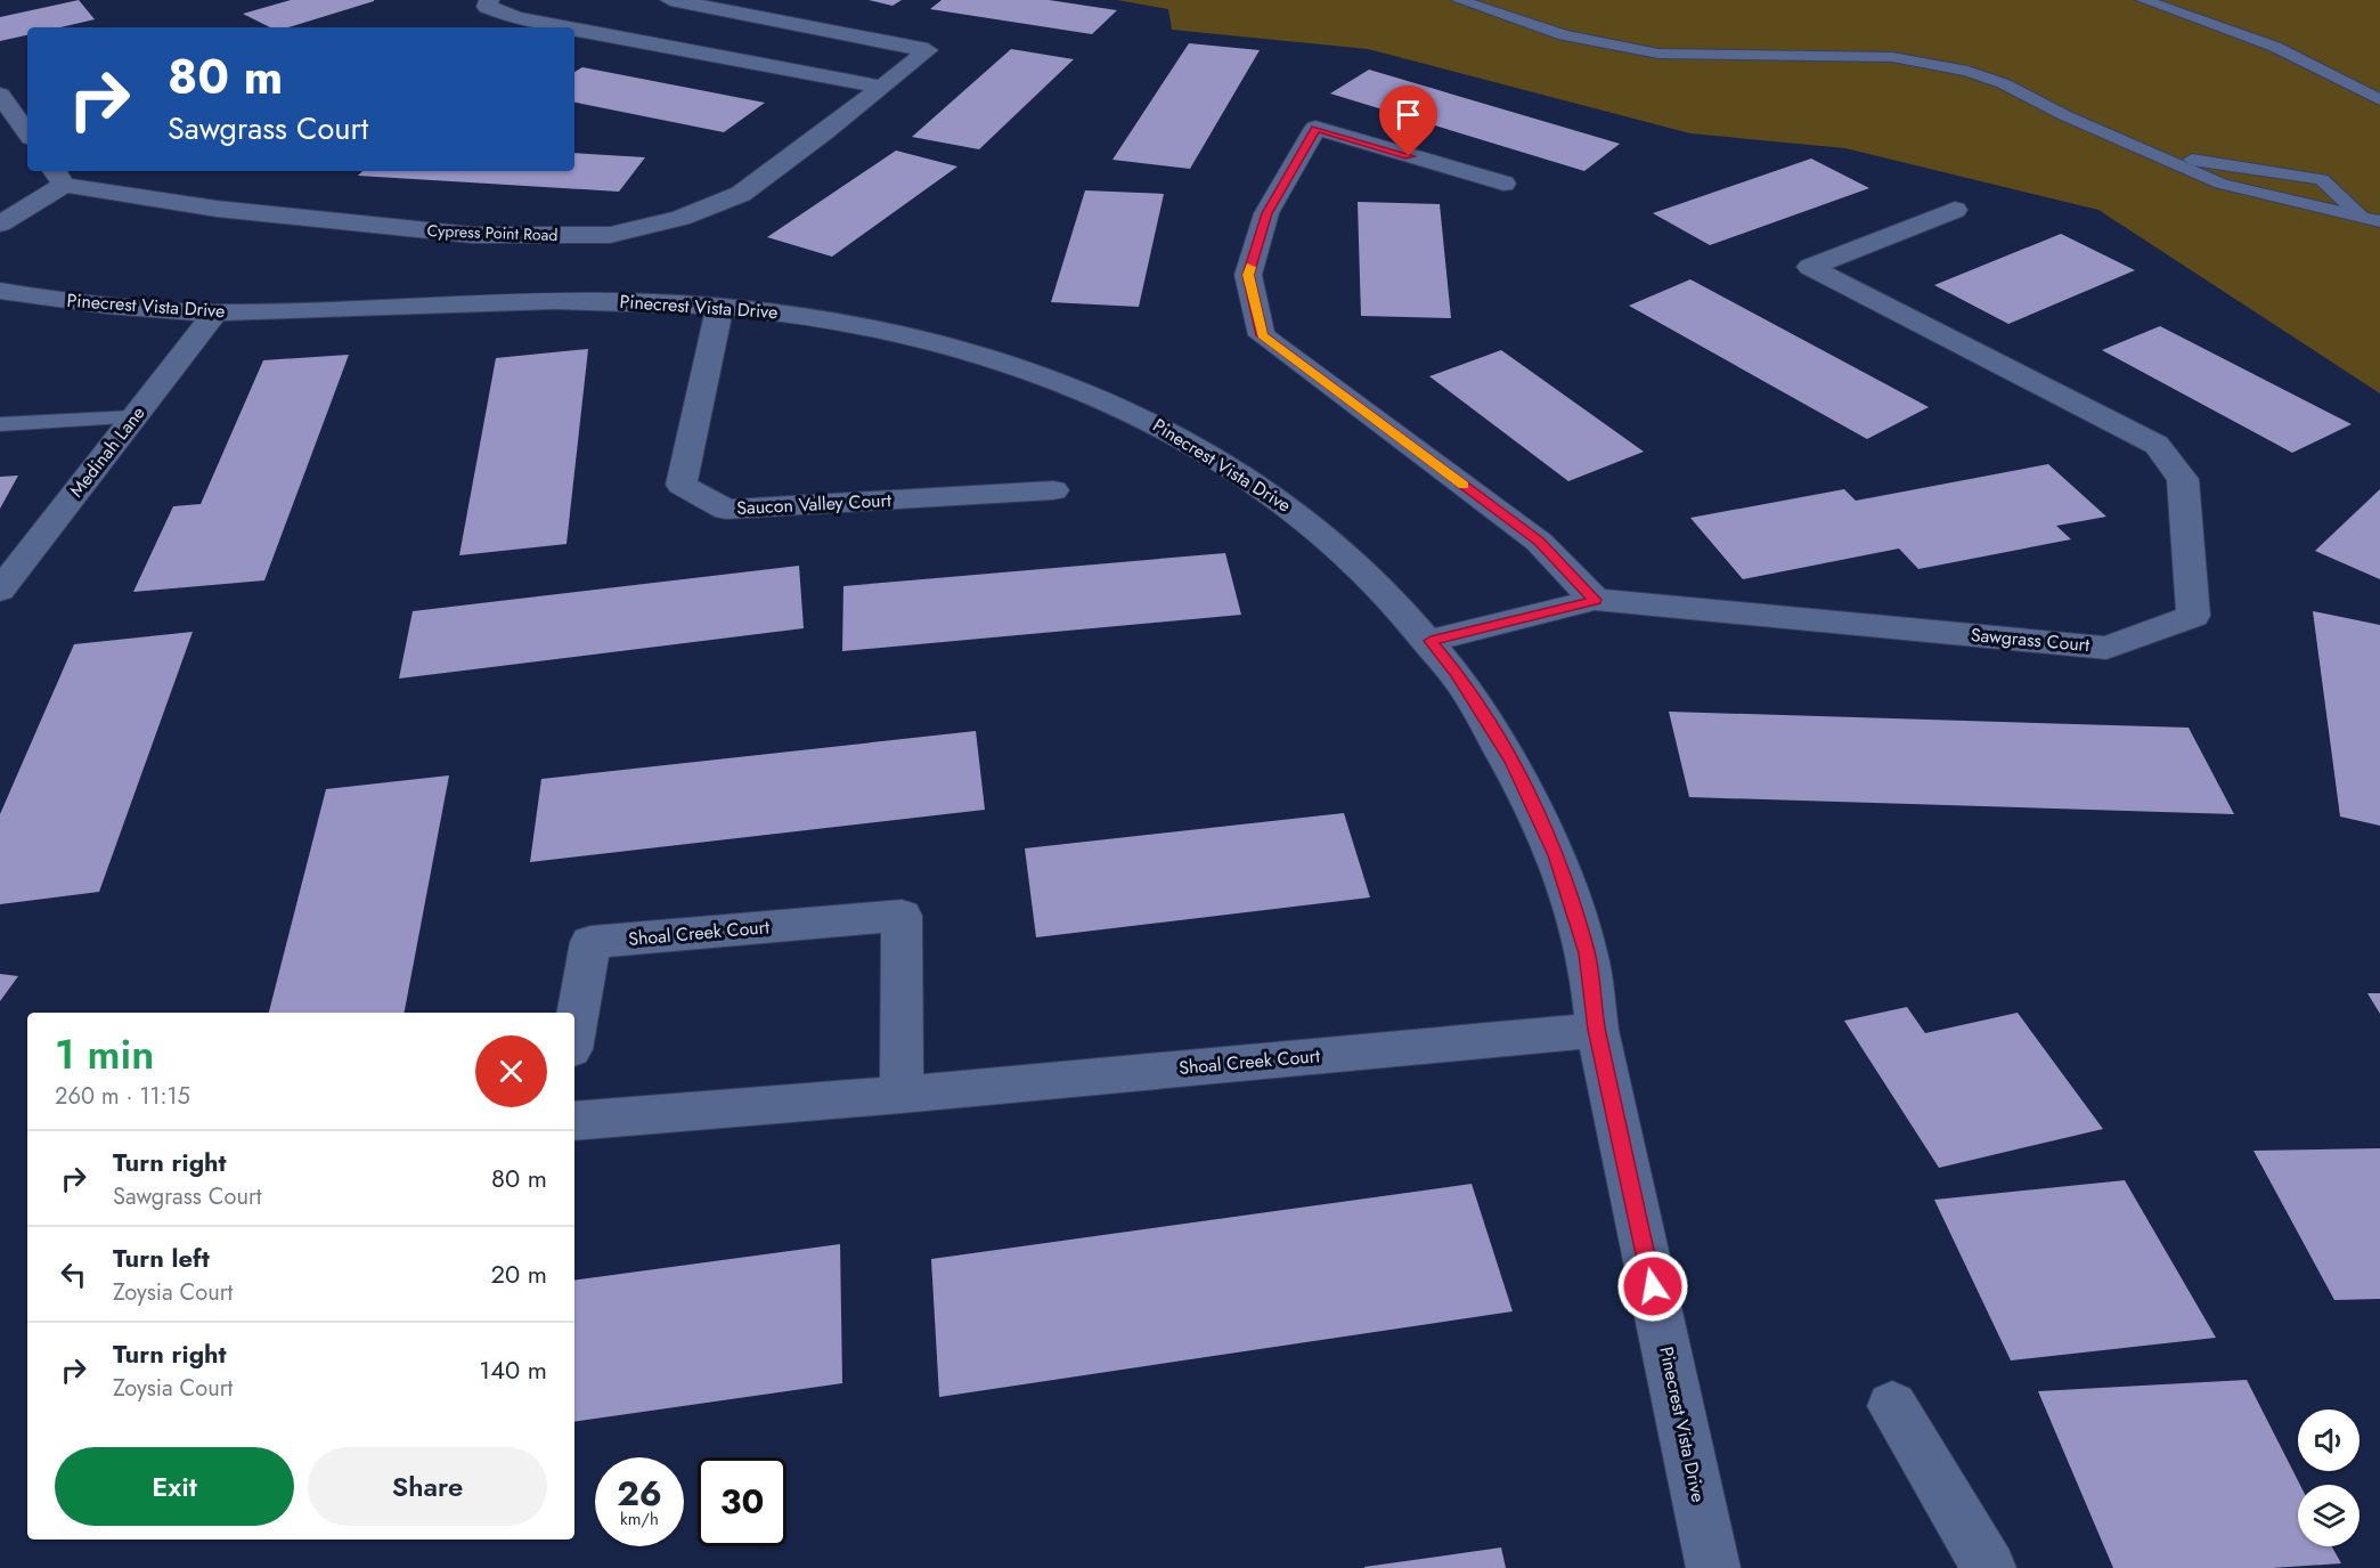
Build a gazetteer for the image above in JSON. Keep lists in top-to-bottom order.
{
  "streets": {
    "street": [
      "Cypress Point Road",
      "Pinecrest Vista Drive",
      "Medinah Lane",
      "Saucon Valley Court",
      "Sawgrass Court",
      "Shoal Creek Court"
    ]
  },
  "crossings": [
    ["Pinecrest Vista Drive", "Medinah Lane"],
    ["Pinecrest Vista Drive", "Saucon Valley Court"],
    ["Pinecrest Vista Drive", "Sawgrass Court"],
    ["Pinecrest Vista Drive", "Shoal Creek Court"]
  ],
  "page": {
    "turn": ["80 m", "Sawgrass Court"],
    "heading": ["1 min", "260 m · 11:15"],
    "list": [
      {
        "name": "Turn right",
        "note": "Sawgrass Court",
        "value": "80 m"
      },
      {
        "name": "Turn left",
        "note": "Zoysia Court",
        "value": "20 m"
      },
      {
        "name": "Turn right",
        "note": "Zoysia Court",
        "value": "140 m"
      }
    ],
    "buttons": ["Exit", "Share"],
    "speed": "26 km/h",
    "limit": "30"
  }
}
